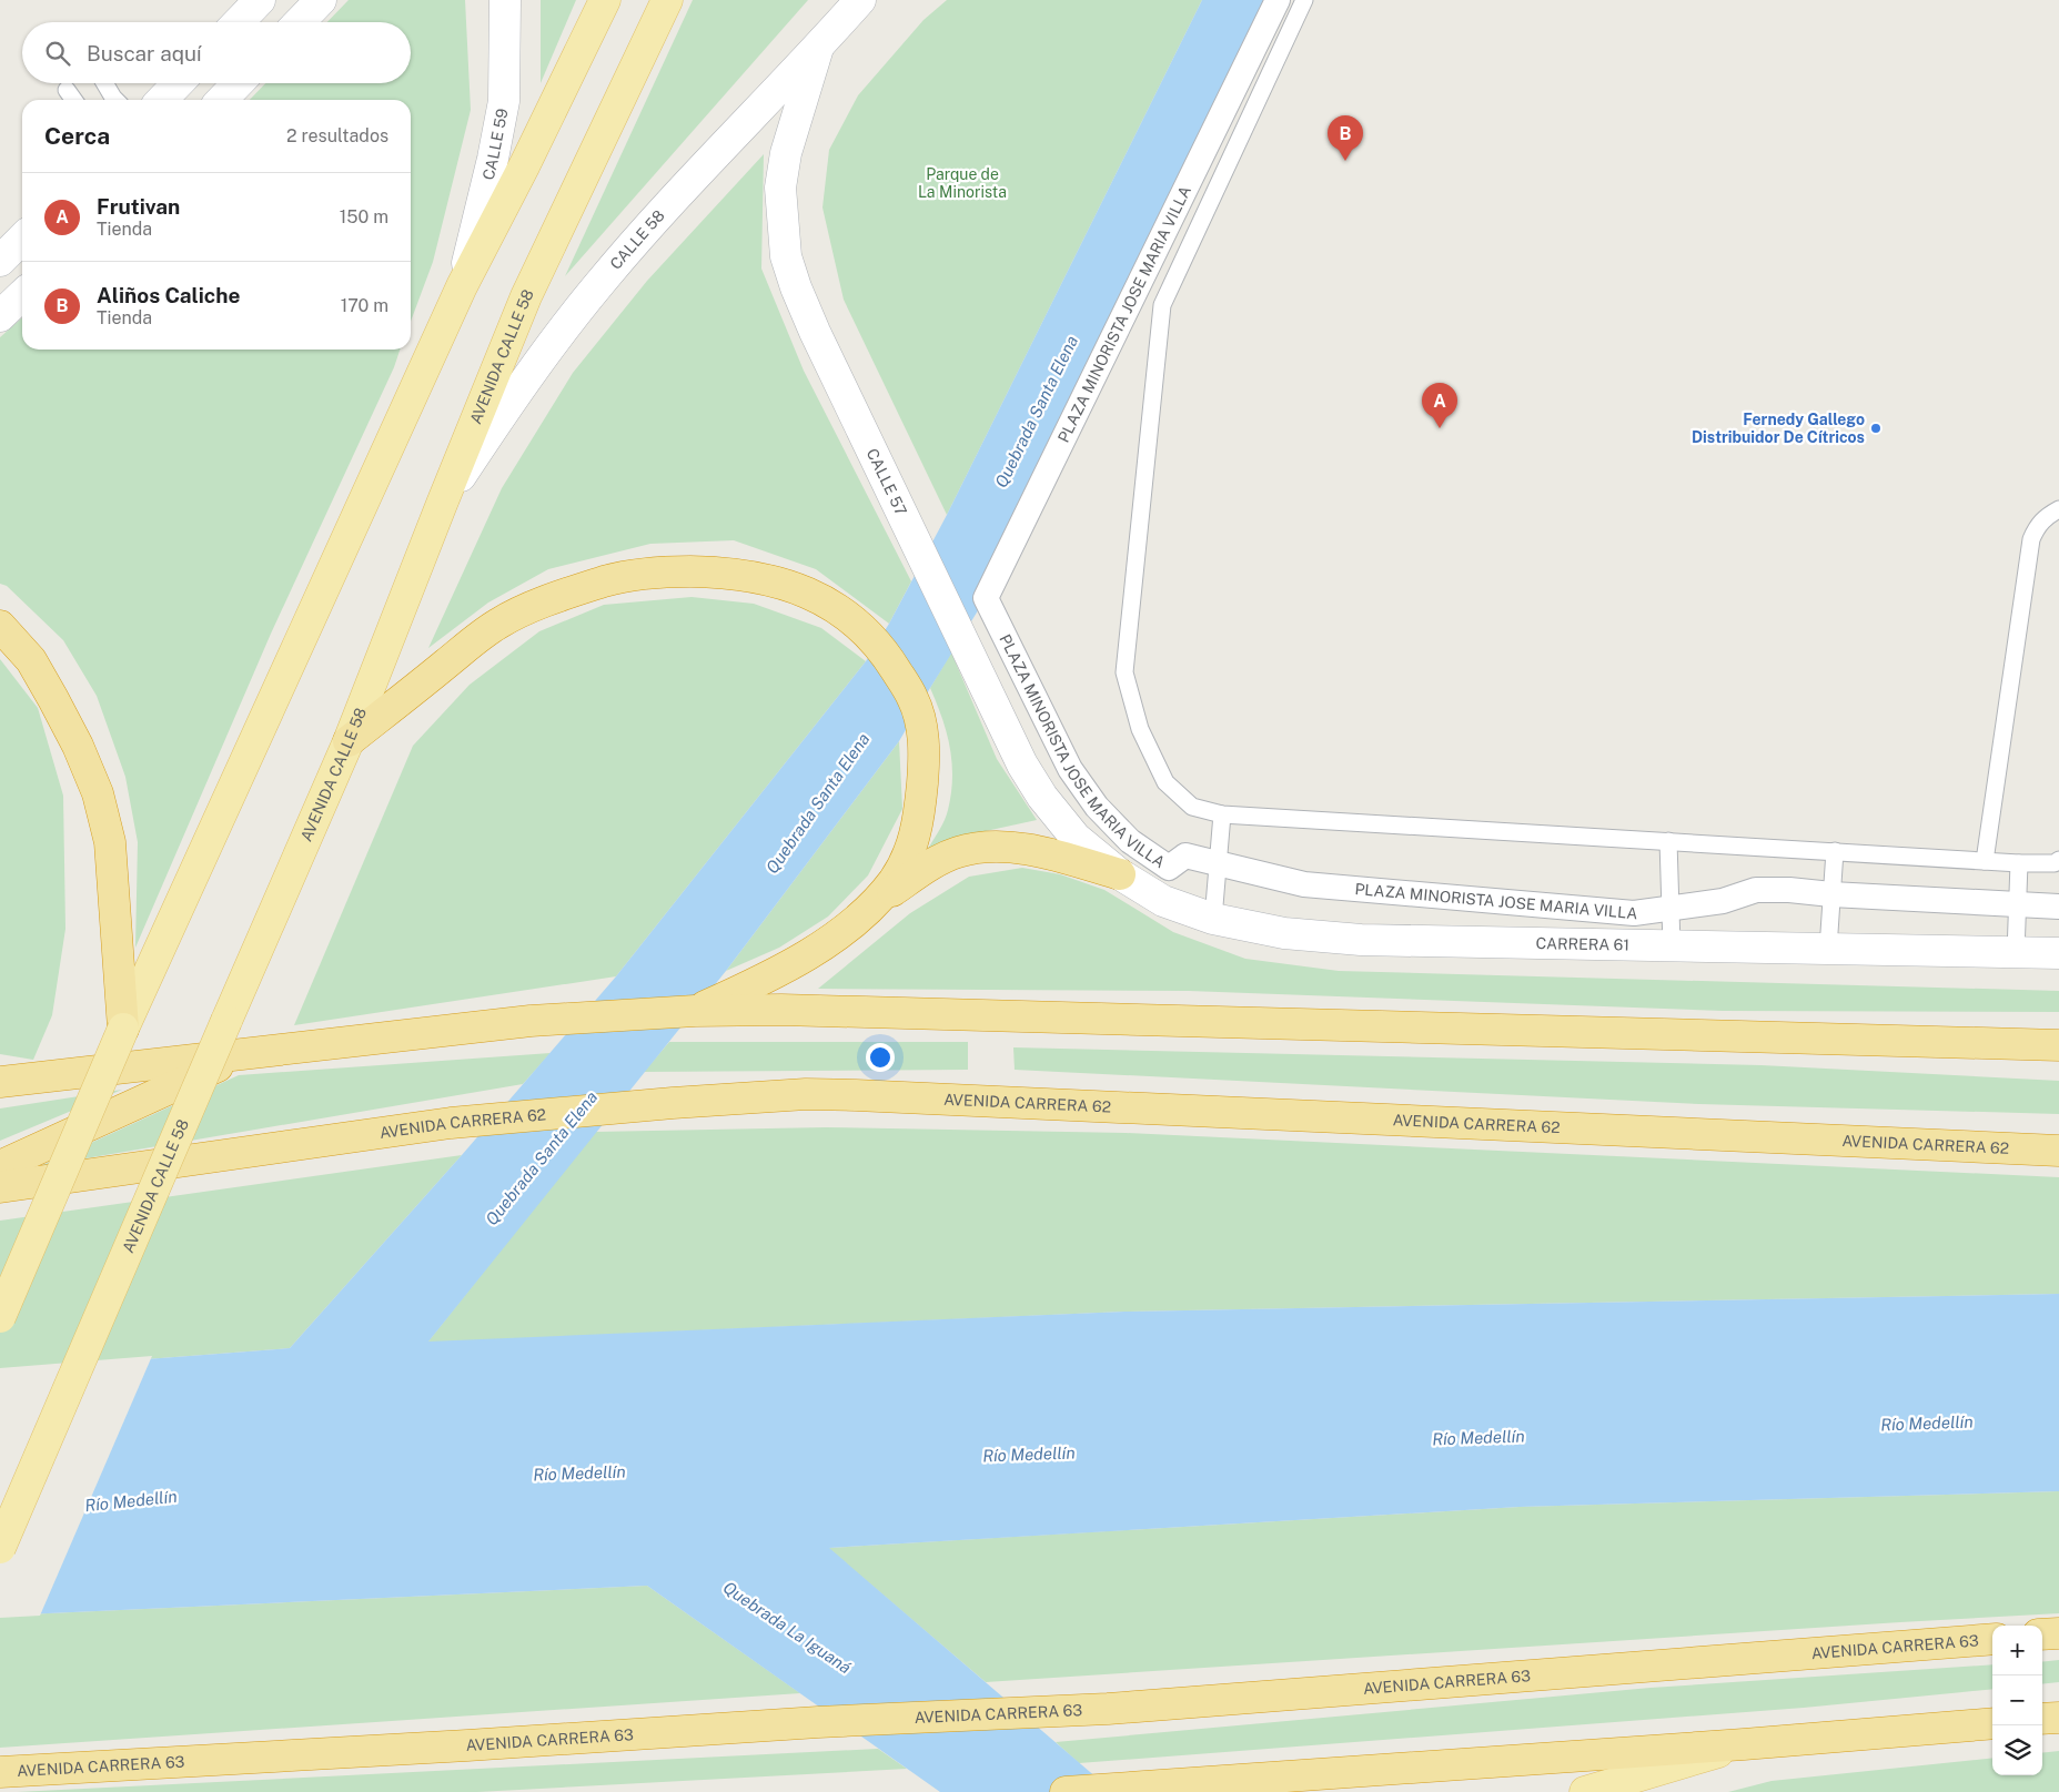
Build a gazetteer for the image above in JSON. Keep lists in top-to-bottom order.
{
  "streets": {
    "highway": ["AVENIDA CARRERA 62", "AVENIDA CARRERA 63"],
    "main road": ["AVENIDA CALLE 58"],
    "street": [
      "CALLE 59",
      "CALLE 58",
      "PLAZA MINORISTA JOSE MARIA VILLA",
      "CALLE 57",
      "CARRERA 61"
    ]
  },
  "crossings": [
    ["CALLE 58", "AVENIDA CALLE 58"],
    ["CALLE 58", "CALLE 57"],
    ["CALLE 57", "CARRERA 61"]
  ],
  "water": ["Quebrada Santa Elena", "Río Medellín", "Quebrada La Iguaná"],
  "parks": ["Parque de La Minorista"],
  "places": ["Fernedy Gallego Distribuidor De Cítricos"],
  "page": {
    "search": "Buscar aquí",
    "heading": ["Cerca", "2 resultados"],
    "pins": ["B", "A"],
    "list": [
      {
        "mark": "A",
        "name": "Frutivan",
        "note": "Tienda",
        "value": "150 m"
      },
      {
        "mark": "B",
        "name": "Aliños Caliche",
        "note": "Tienda",
        "value": "170 m"
      }
    ],
    "map_buttons": ["+", "−"]
  }
}
